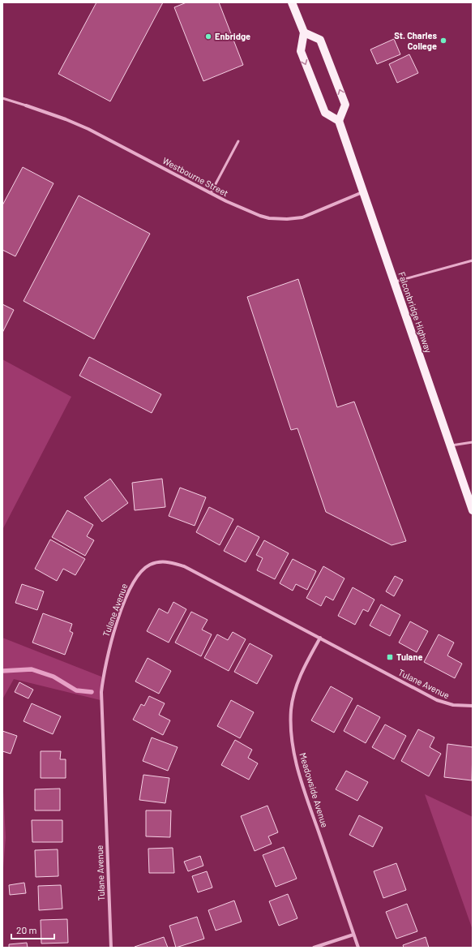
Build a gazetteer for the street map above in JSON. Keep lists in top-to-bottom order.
{
  "streets": {
    "main road": ["Falconbridge Highway"],
    "street": ["Westbourne Street", "Tulane Avenue", "Meadowside Avenue"]
  },
  "crossings": [
    ["Westbourne Street", "Falconbridge Highway"],
    ["Tulane Avenue", "Meadowside Avenue"]
  ],
  "places": {
    "other": ["Enbridge", "St. Charles College"],
    "transit": ["Tulane"]
  },
  "scale_bar": "20 m"
}
